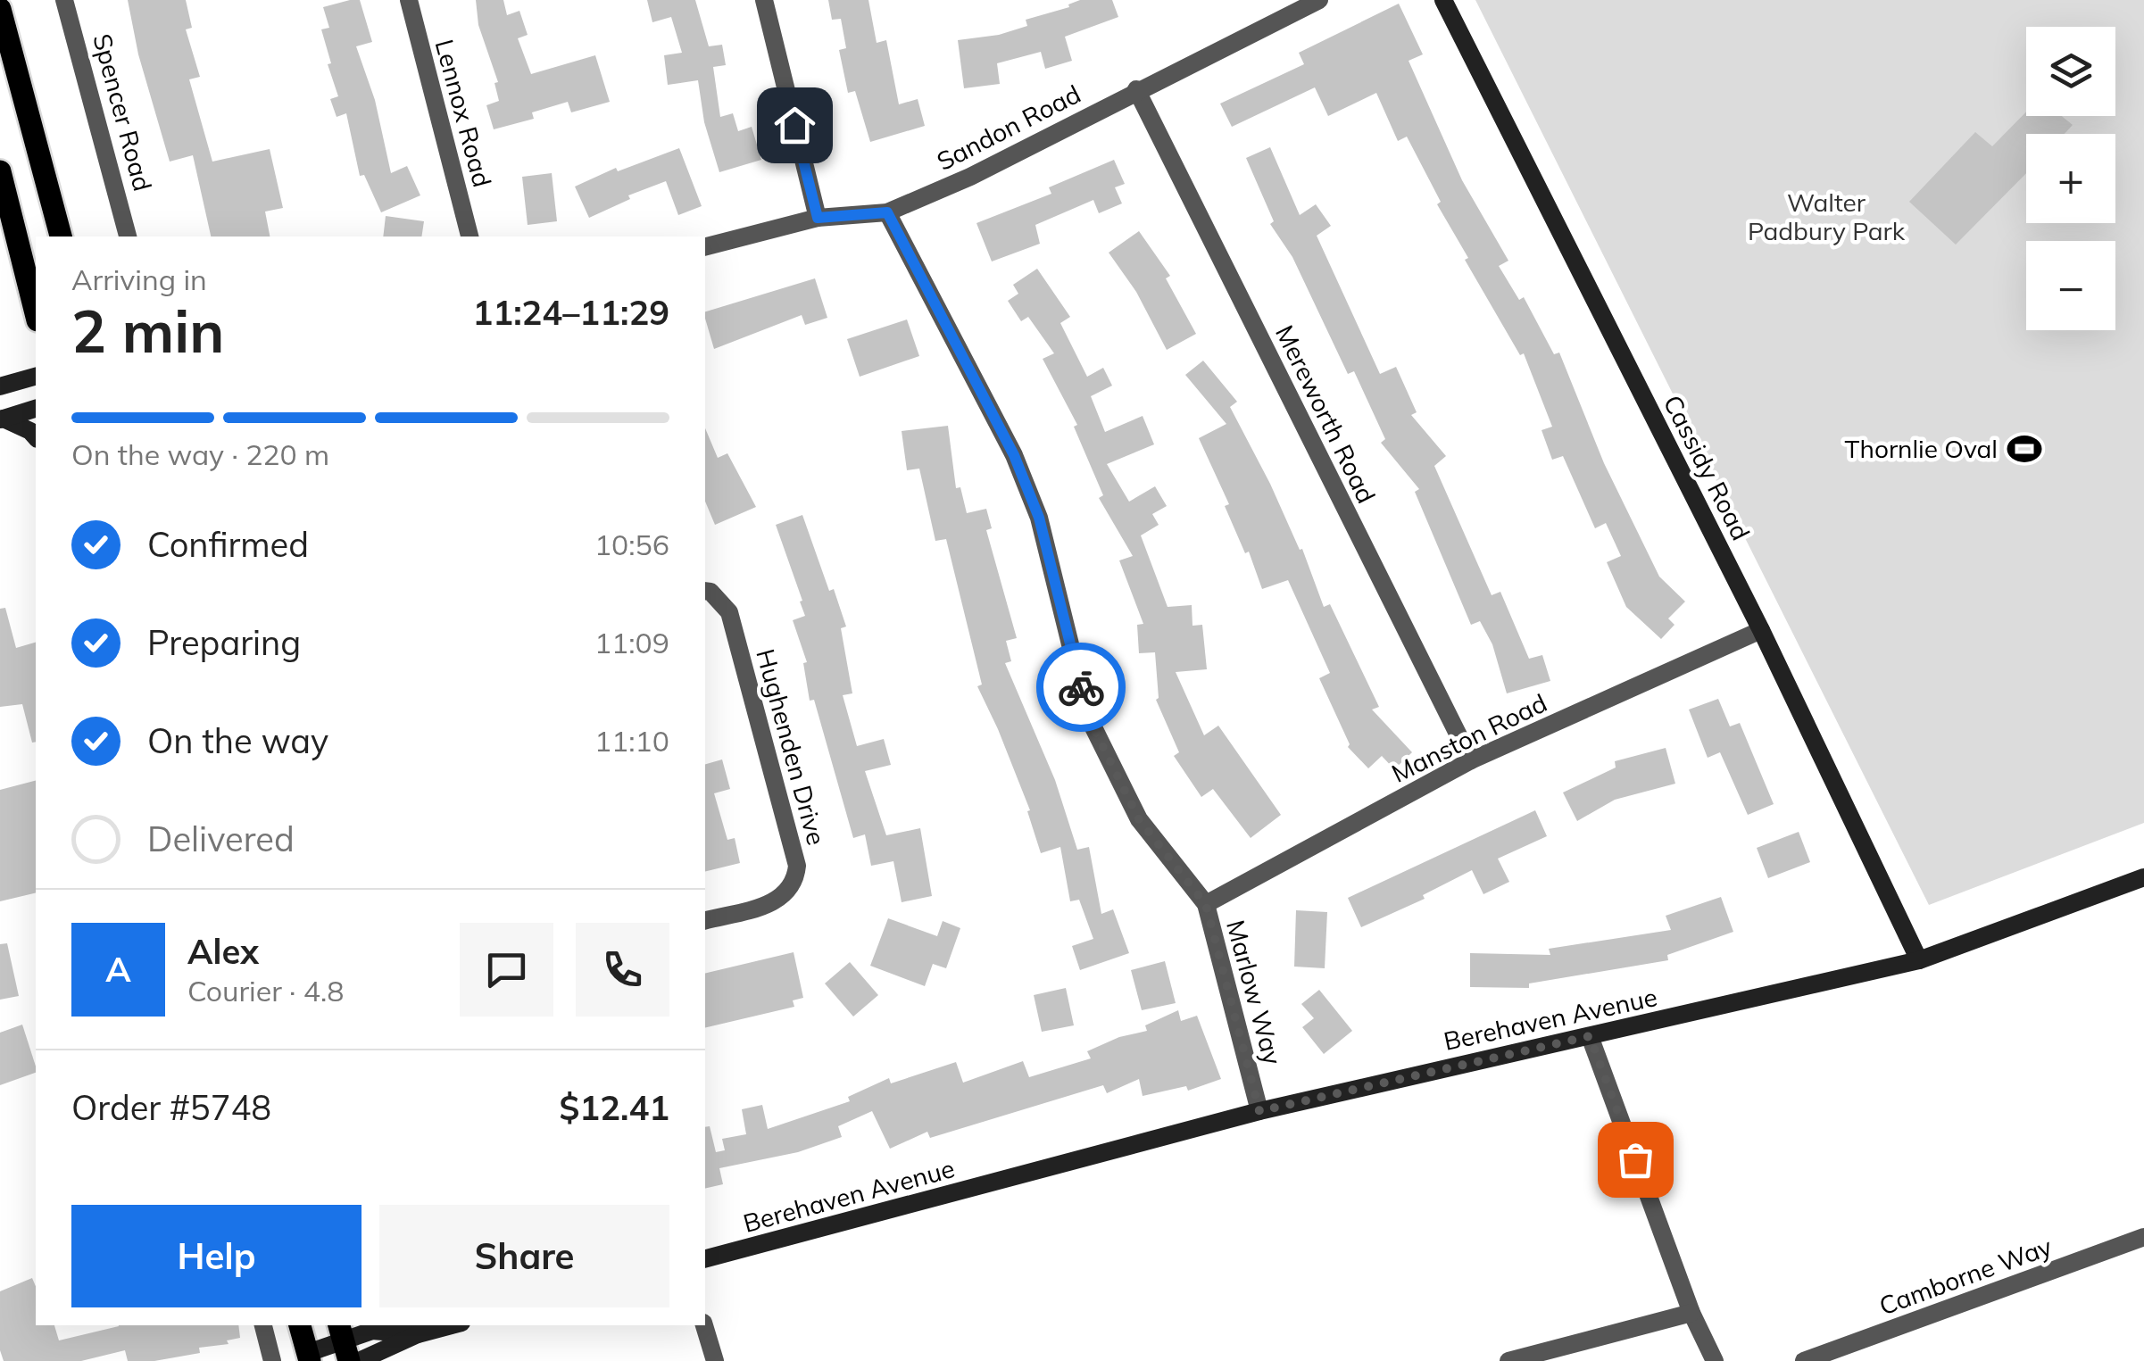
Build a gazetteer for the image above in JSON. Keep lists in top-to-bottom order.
{
  "streets": {
    "street": [
      "Spencer Road",
      "Lennox Road",
      "Sandon Road",
      "Mereworth Road",
      "Cassidy Road",
      "Manston Road",
      "Hughenden Drive",
      "Marlow Way",
      "Berehaven Avenue",
      "Camborne Way"
    ]
  },
  "crossings": [
    ["Sandon Road", "Mereworth Road"],
    ["Sandon Road", "Marlow Way"],
    ["Mereworth Road", "Manston Road"],
    ["Cassidy Road", "Manston Road"],
    ["Cassidy Road", "Berehaven Avenue"],
    ["Manston Road", "Marlow Way"],
    ["Marlow Way", "Berehaven Avenue"]
  ],
  "parks": ["Walter Padbury Park"],
  "places": {
    "sports": ["Thornlie Oval"]
  },
  "page": {
    "map_buttons": ["+", "−"],
    "heading": ["2 min", "Arriving in", "11:24–11:29"],
    "panel": [
      "Alex",
      "Courier · 4.8",
      "Order #5748",
      "$12.41"
    ],
    "bar": "On the way · 220 m",
    "list": [
      ["Confirmed", "10:56"],
      ["Preparing", "11:09"],
      ["On the way", "11:10"],
      "Delivered"
    ],
    "round": "A",
    "buttons": ["Help", "Share"]
  }
}
